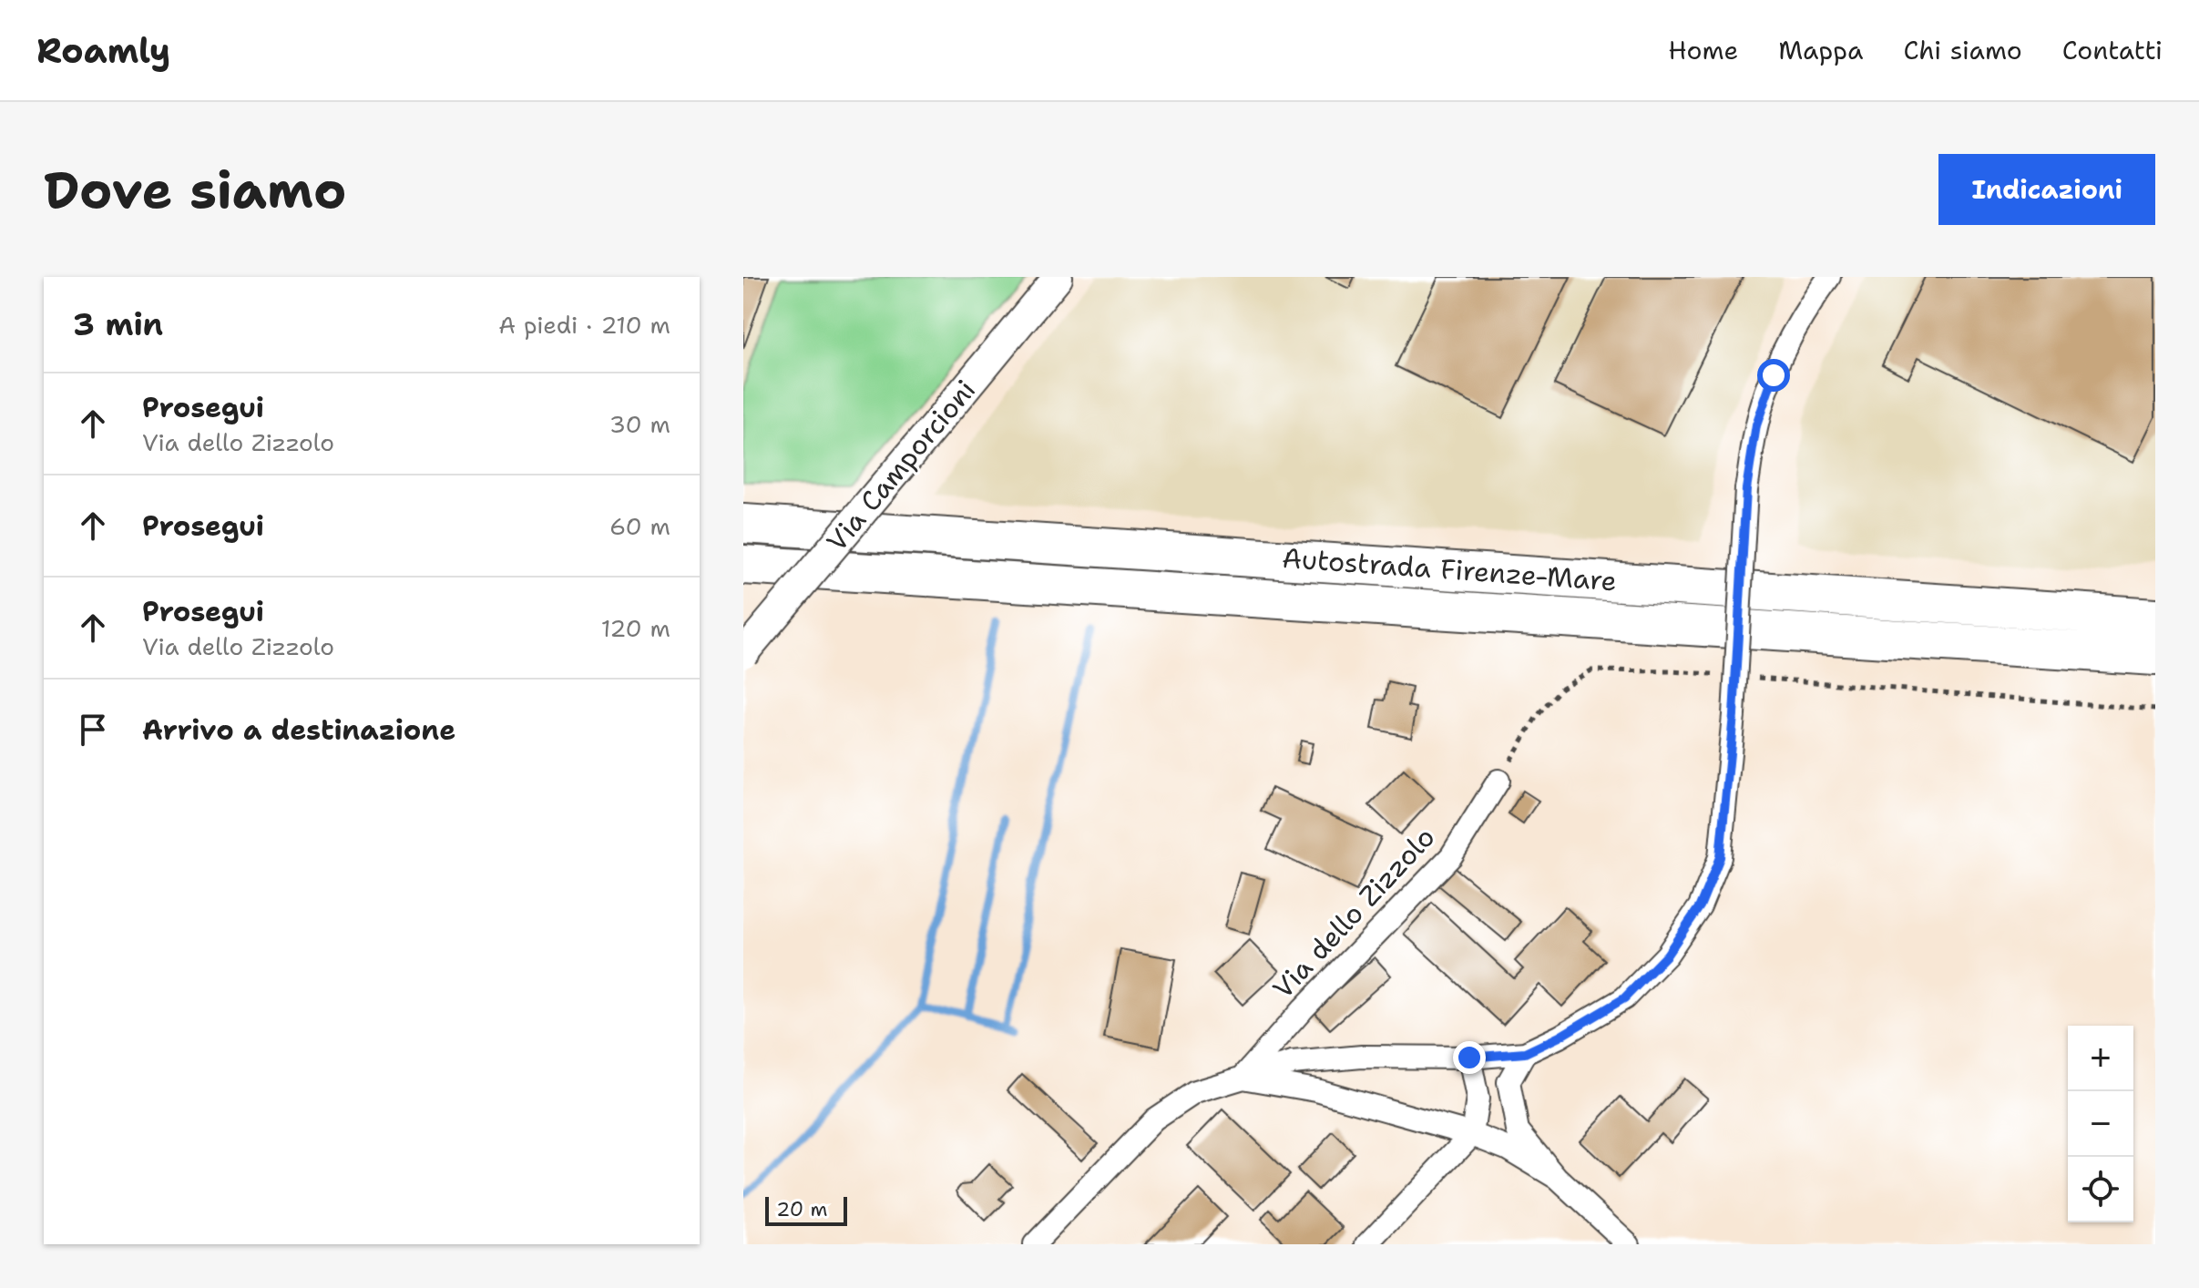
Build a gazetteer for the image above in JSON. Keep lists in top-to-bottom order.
{
  "streets": {
    "highway": ["Autostrada Firenze-Mare"],
    "main road": ["Via Camporcioni"],
    "street": ["Via dello Zizzolo"]
  },
  "scale_bar": "20 m",
  "page": {
    "header": "Roamly",
    "nav": [
      "Home",
      "Mappa",
      "Chi siamo",
      "Contatti"
    ],
    "buttons": "Indicazioni",
    "title": "Dove siamo",
    "heading": ["3 min", "A piedi · 210 m"],
    "list": [
      ["Prosegui", "Via dello Zizzolo", "30 m"],
      ["Prosegui", "60 m"],
      ["Prosegui", "Via dello Zizzolo", "120 m"],
      "Arrivo a destinazione"
    ],
    "map_buttons": ["+", "−"],
    "scale": "20 m"
  }
}
